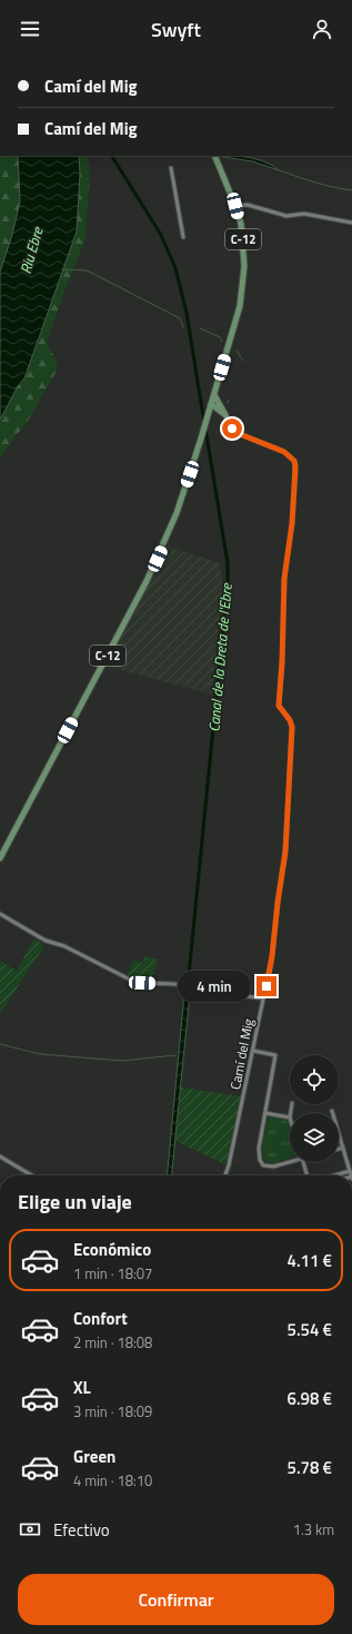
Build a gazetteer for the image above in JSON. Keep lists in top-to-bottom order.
{
  "streets": {
    "main road": ["C-12"],
    "street": ["Camí del Mig"]
  },
  "water": ["Riu Ebre", "Canal de la Dreta de l'Ebre"],
  "page": {
    "header": "Swyft",
    "banner": ["Camí del Mig", "Camí del Mig"],
    "bubble": "4 min",
    "heading": "Elige un viaje",
    "list": [
      {
        "name": "Económico",
        "note": "1 min · 18:07",
        "value": "4.11 €"
      },
      {
        "name": "Confort",
        "note": "2 min · 18:08",
        "value": "5.54 €"
      },
      {
        "name": "XL",
        "note": "3 min · 18:09",
        "value": "6.98 €"
      },
      {
        "name": "Green",
        "note": "4 min · 18:10",
        "value": "5.78 €"
      }
    ],
    "pay": ["Efectivo", "1.3 km"],
    "buttons": "Confirmar"
  }
}
